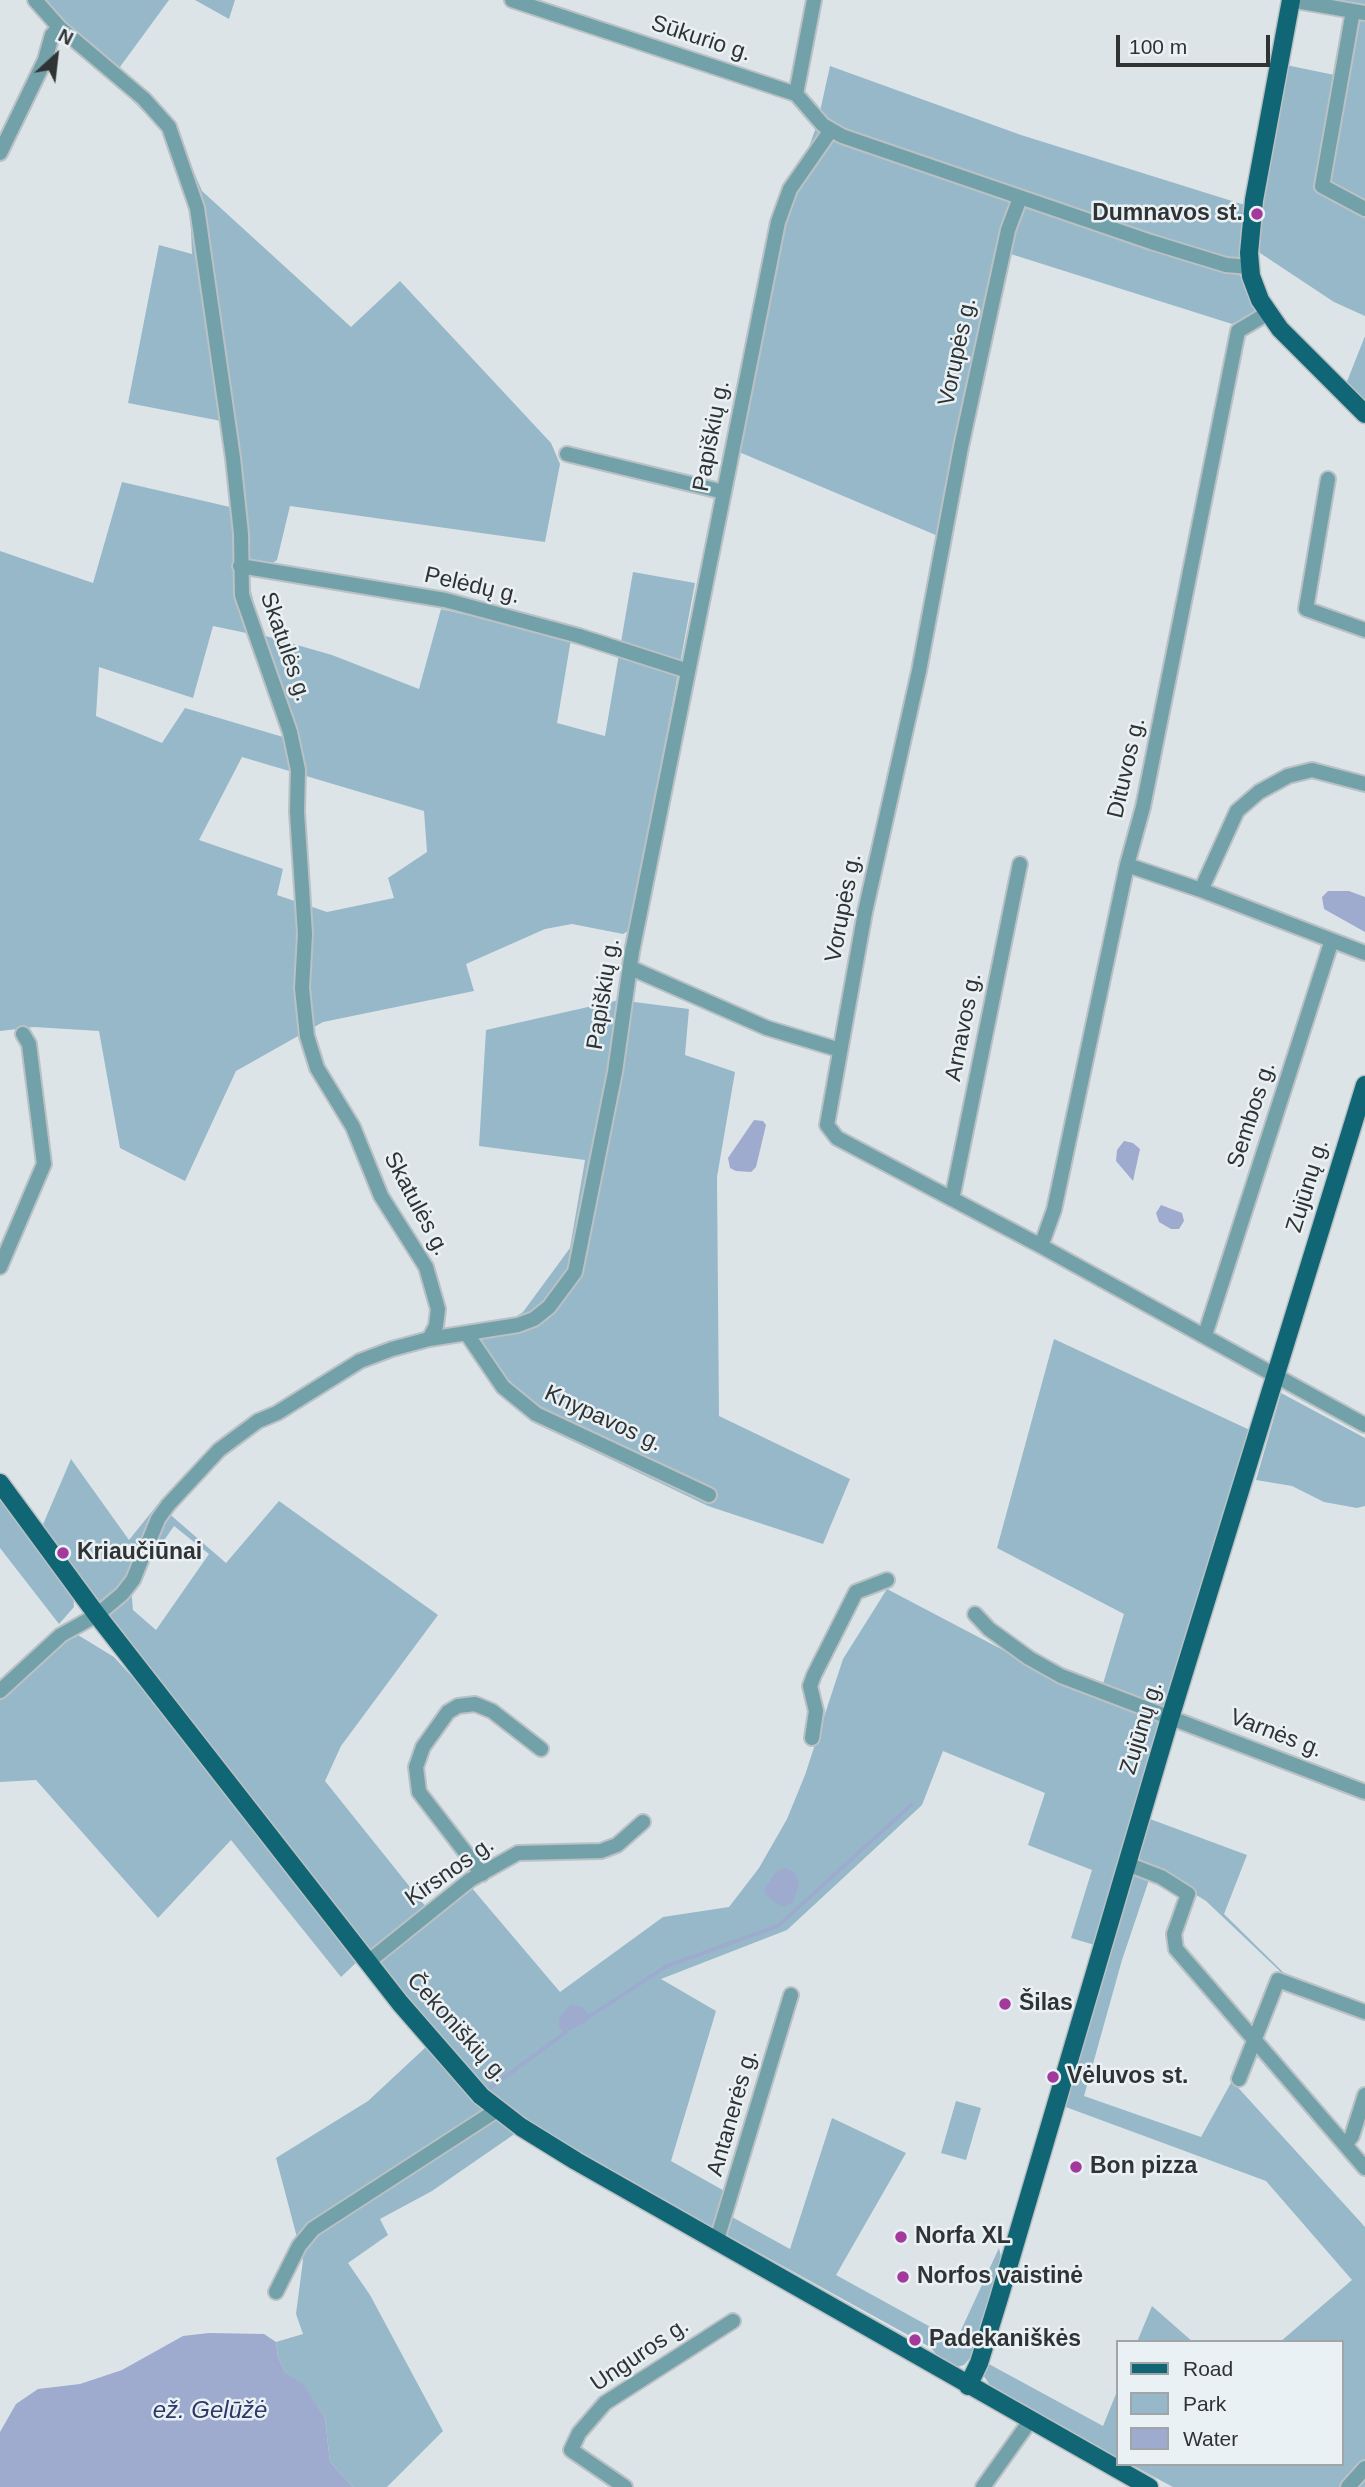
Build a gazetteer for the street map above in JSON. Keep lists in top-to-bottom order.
{
  "streets": {
    "main road": ["Zujūnų g.", "Čekoniškių g."],
    "street": [
      "Sūkurio g.",
      "Vorupės g.",
      "Papiškių g.",
      "Pelėdų g.",
      "Skatulės g.",
      "Dituvos g.",
      "Arnavos g.",
      "Sembos g.",
      "Knypavos g.",
      "Varnės g.",
      "Kirsnos g.",
      "Antanerės g.",
      "Unguros g."
    ]
  },
  "crossings": [
    ["Vorupės g.", "Dituvos g."],
    ["Vorupės g.", "Arnavos g."],
    ["Vorupės g.", "Sembos g."],
    ["Vorupės g.", "Zujūnų g."],
    ["Papiškių g.", "Pelėdų g."],
    ["Papiškių g.", "Skatulės g."],
    ["Papiškių g.", "Knypavos g."],
    ["Papiškių g.", "Čekoniškių g."],
    ["Pelėdų g.", "Skatulės g."],
    ["Zujūnų g.", "Varnės g."],
    ["Zujūnų g.", "Čekoniškių g."],
    ["Kirsnos g.", "Čekoniškių g."],
    ["Čekoniškių g.", "Antanerės g."]
  ],
  "water": ["ež. Gelūžė"],
  "places": [
    "Dumnavos st.",
    "Kriaučiūnai",
    "Šilas",
    "Vėluvos st.",
    "Bon pizza",
    "Norfa XL",
    "Norfos vaistinė",
    "Padekaniškės"
  ],
  "legend": ["Road", "Park", "Water"],
  "scale_bar": "100 m",
  "north": "top right"
}
